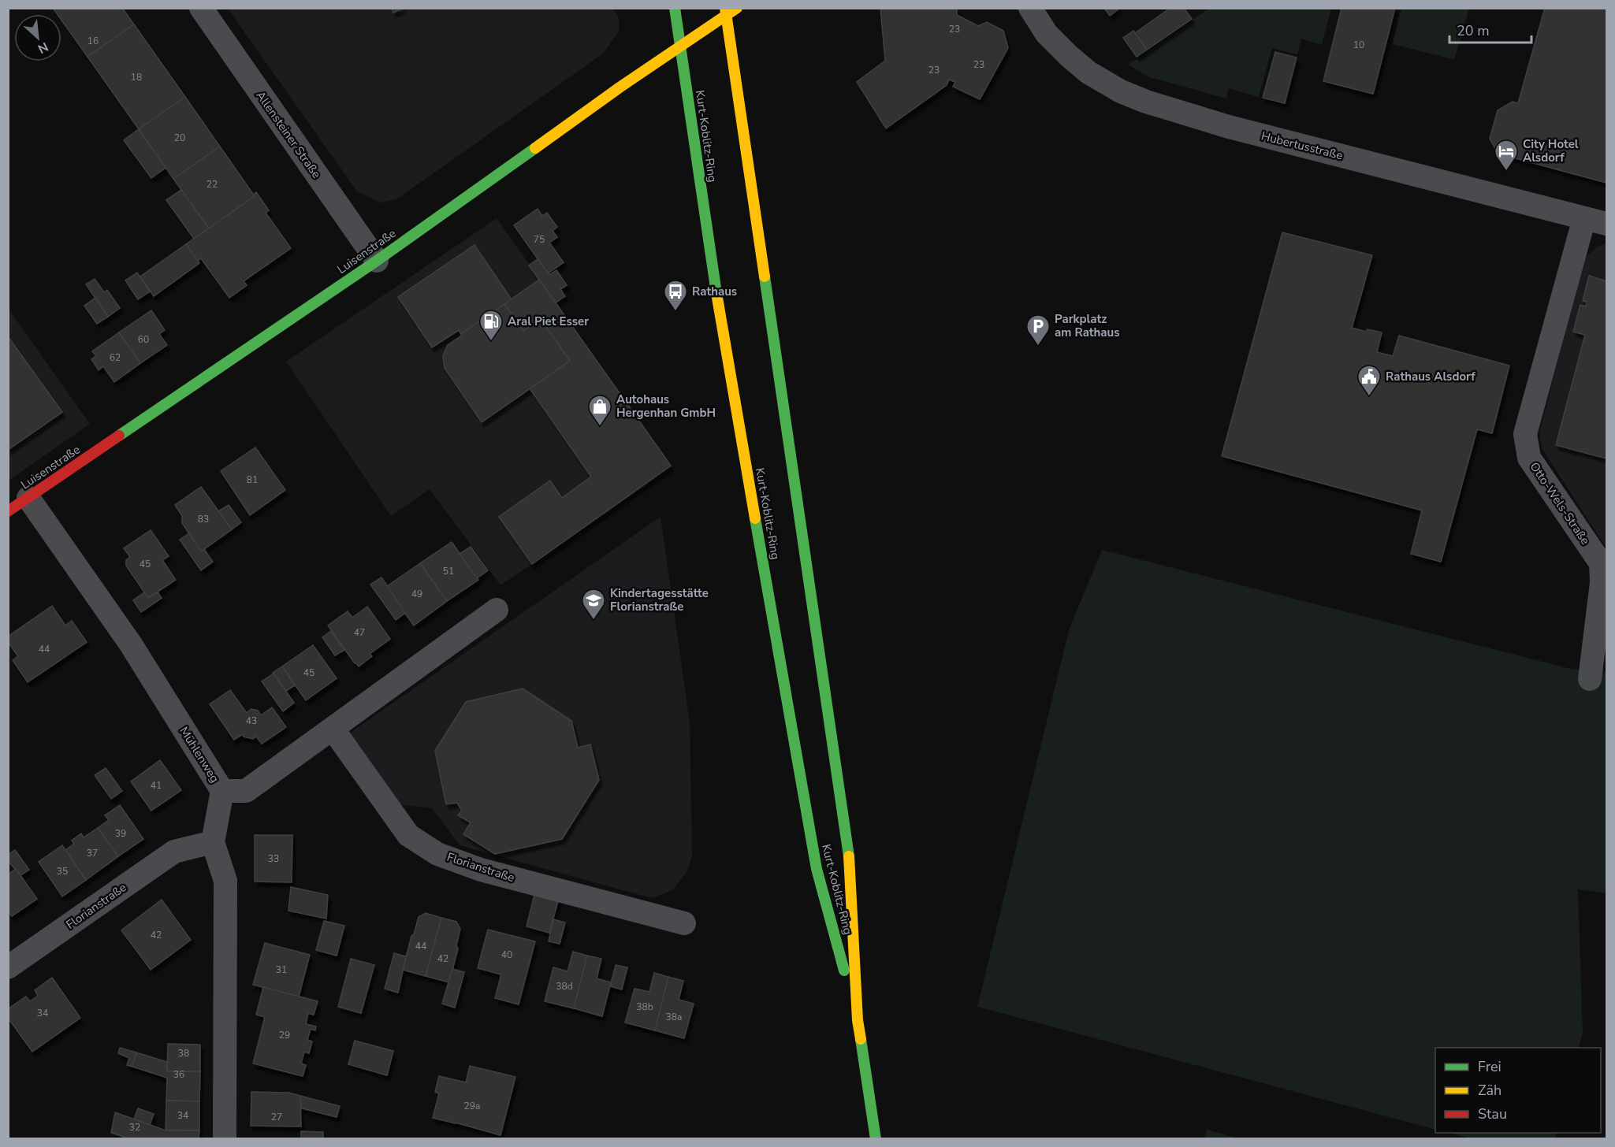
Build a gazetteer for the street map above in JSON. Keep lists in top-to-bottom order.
{
  "streets": {
    "main road": ["Kurt-Koblitz-Ring", "Luisenstraße"],
    "street": [
      "Allensteiner Straße",
      "Hubertusstraße",
      "Otto-Wels-Straße",
      "Mühlenweg",
      "Florianstraße"
    ]
  },
  "crossings": [
    ["Allensteiner Straße", "Luisenstraße"],
    ["Kurt-Koblitz-Ring", "Luisenstraße"],
    ["Hubertusstraße", "Otto-Wels-Straße"],
    ["Luisenstraße", "Mühlenweg"],
    ["Mühlenweg", "Florianstraße"]
  ],
  "places": {
    "hotel": ["City Hotel Alsdorf"],
    "bus stop": ["Rathaus"],
    "fuel station": ["Aral Piet Esser"],
    "parking": ["Parkplatz am Rathaus"],
    "public building": ["Rathaus Alsdorf"],
    "shop": ["Autohaus Hergenhan GmbH"],
    "school or university": ["Kindertagesstätte Florianstraße"]
  },
  "house_numbers": [
    "23",
    "16",
    "10",
    "23",
    "23",
    "18",
    "20",
    "22",
    "75",
    "60",
    "62",
    "81",
    "83",
    "45",
    "51",
    "49",
    "47",
    "44",
    "45",
    "43",
    "41",
    "39",
    "37",
    "33",
    "35",
    "42",
    "44",
    "40",
    "42",
    "31",
    "38d",
    "38b",
    "34",
    "38a",
    "29",
    "38",
    "36",
    "29a",
    "34",
    "27",
    "32"
  ],
  "legend": ["Frei", "Zäh", "Stau"],
  "scale_bar": "20 m",
  "north": "bottom right"
}
